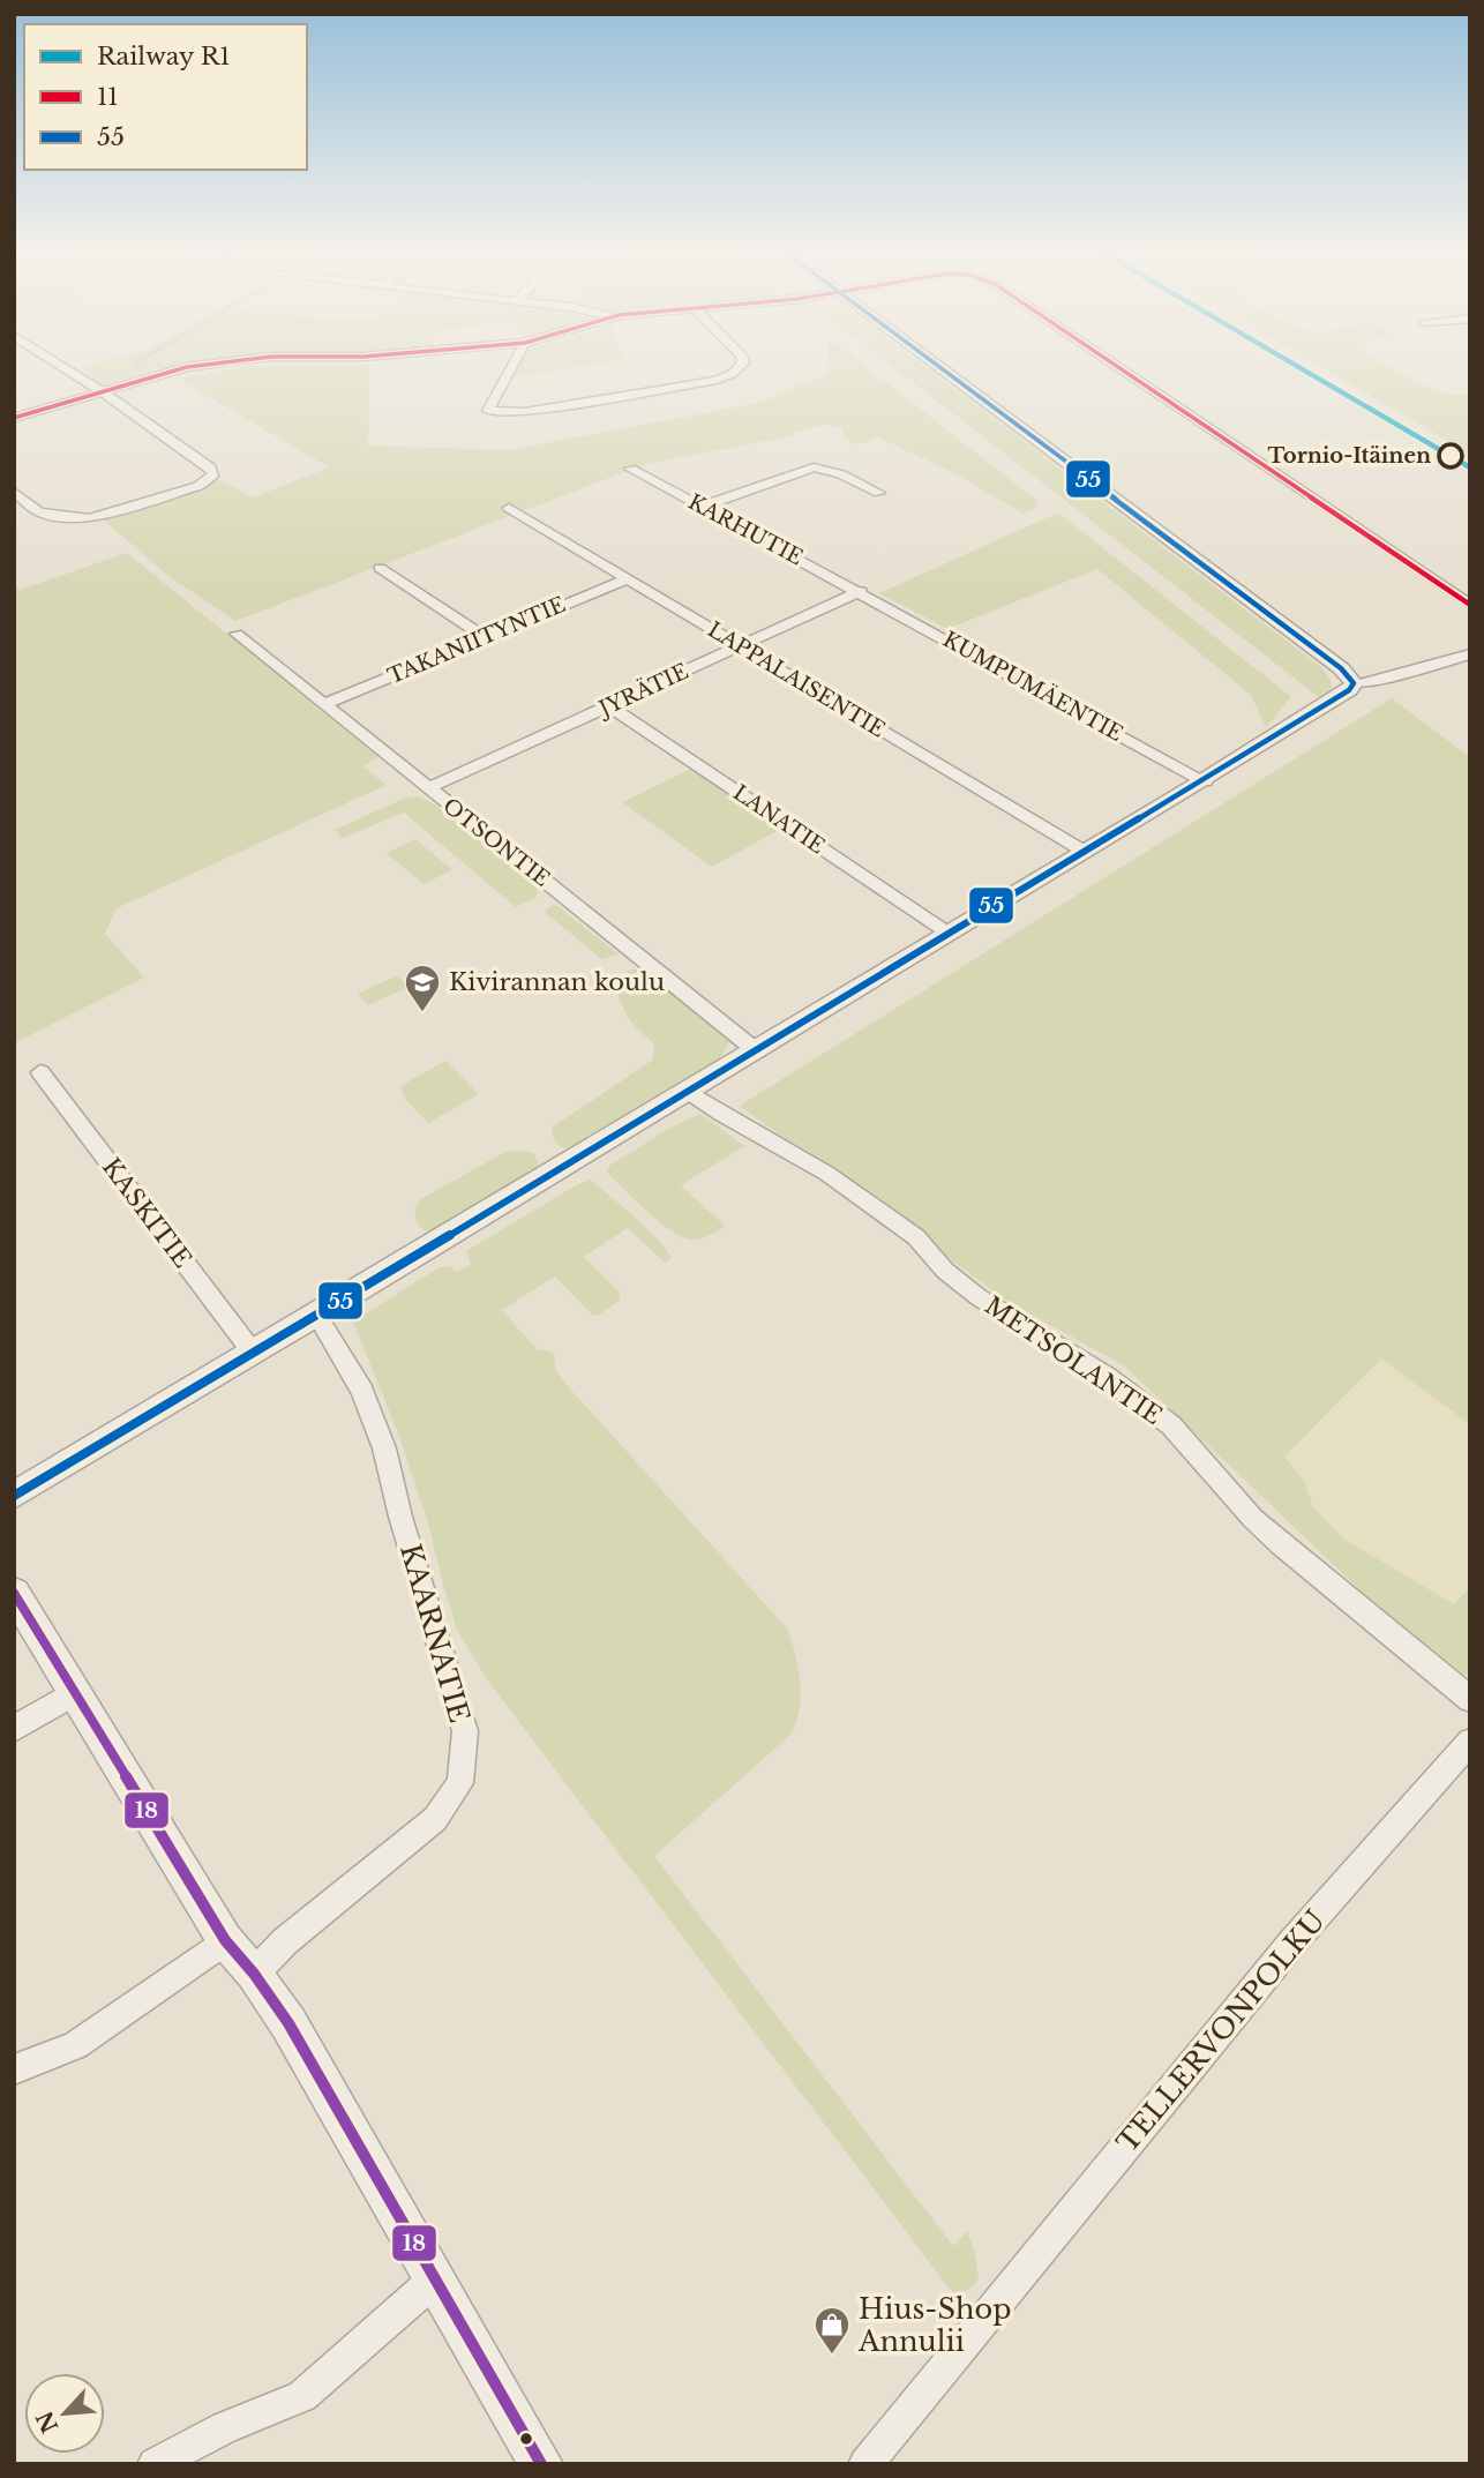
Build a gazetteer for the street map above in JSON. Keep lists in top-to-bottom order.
{
  "streets": {
    "street": [
      "KARHUTIE",
      "TAKANIITYNTIE",
      "LAPPALAISENTIE",
      "KUMPUMÄENTIE",
      "JYRÄTIE",
      "LANATIE",
      "OTSONTIE",
      "KASKITIE",
      "METSOLANTIE",
      "KAARNATIE",
      "TELLERVONPOLKU"
    ]
  },
  "crossings": [
    ["KARHUTIE", "KUMPUMÄENTIE"],
    ["KARHUTIE", "JYRÄTIE"],
    ["TAKANIITYNTIE", "LAPPALAISENTIE"],
    ["TAKANIITYNTIE", "OTSONTIE"],
    ["LAPPALAISENTIE", "JYRÄTIE"],
    ["KUMPUMÄENTIE", "JYRÄTIE"],
    ["JYRÄTIE", "LANATIE"],
    ["JYRÄTIE", "OTSONTIE"]
  ],
  "places": {
    "other": ["Tornio-Itäinen"],
    "school or university": ["Kivirannan koulu"],
    "shop": ["Hius-Shop Annulii"]
  },
  "lines": [
    "rail line R1",
    "transit line 11",
    "transit line 55",
    "transit line 18"
  ],
  "legend": ["Railway R1", "11", "55"],
  "north": "bottom left"
}
